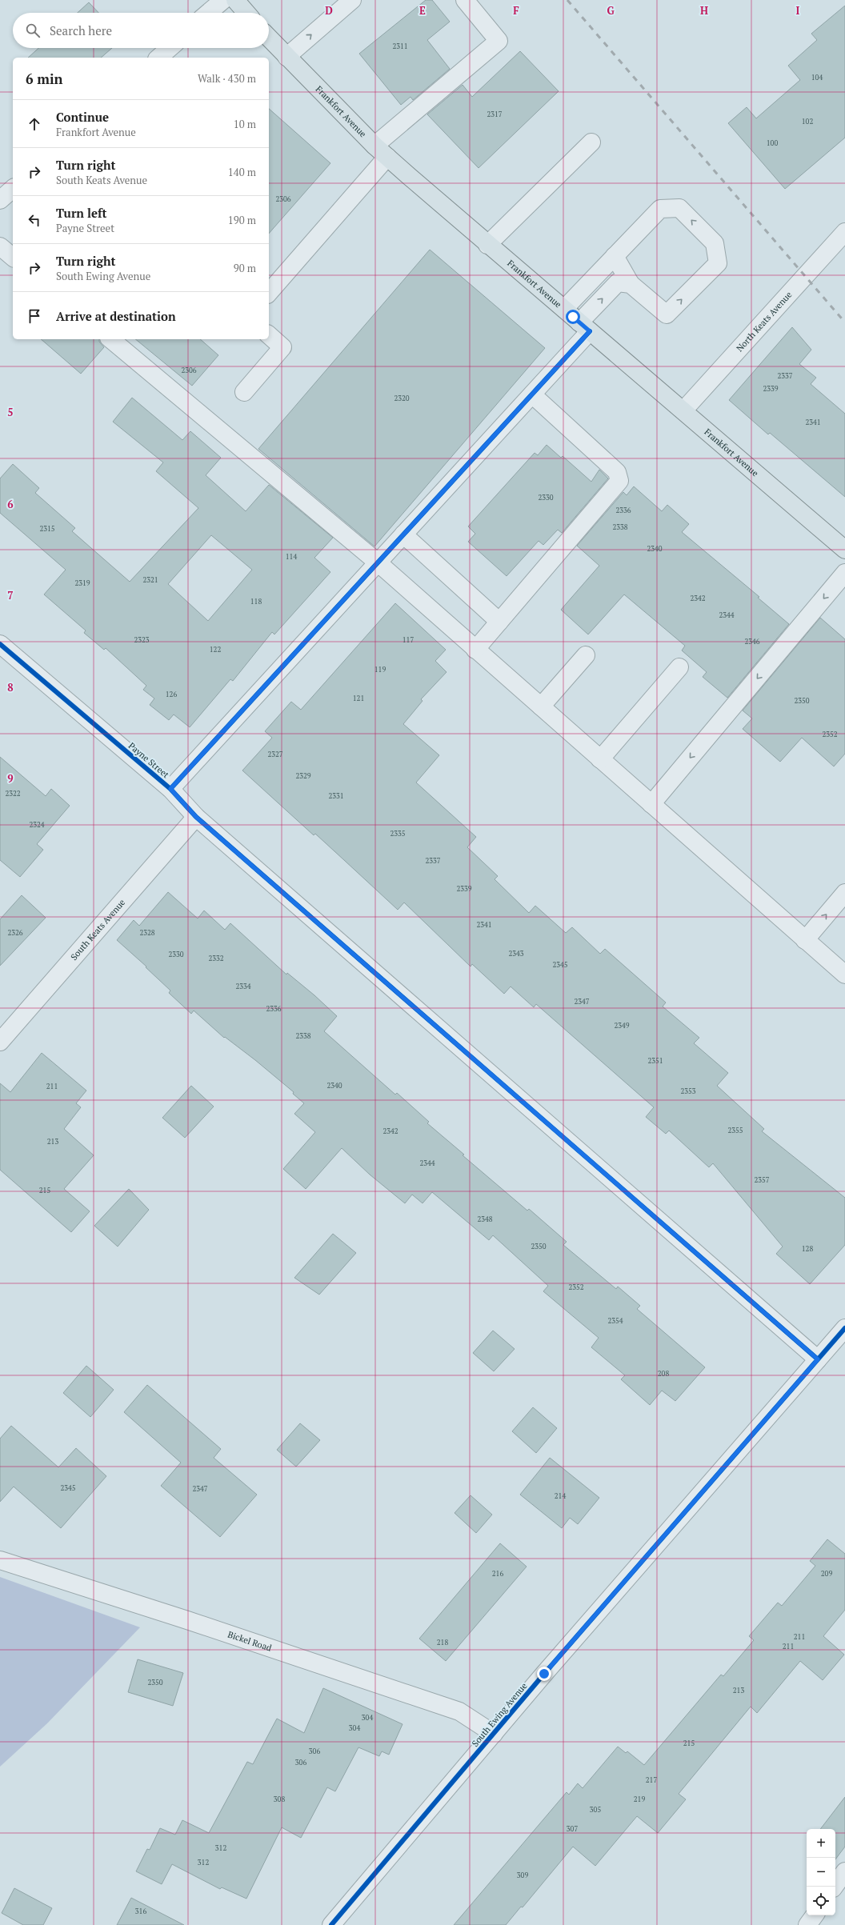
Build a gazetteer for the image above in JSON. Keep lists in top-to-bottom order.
{
  "streets": {
    "main road": ["Frankfort Avenue"],
    "street": [
      "North Keats Avenue",
      "Payne Street",
      "South Keats Avenue",
      "Bickel Road",
      "South Ewing Avenue"
    ]
  },
  "crossings": [
    ["Frankfort Avenue", "North Keats Avenue"],
    ["Payne Street", "South Keats Avenue"],
    ["Payne Street", "South Ewing Avenue"],
    ["Bickel Road", "South Ewing Avenue"]
  ],
  "house_numbers": [
    "2311",
    "104",
    "2317",
    "102",
    "100",
    "2306",
    "2306",
    "2337",
    "2339",
    "2320",
    "2341",
    "2330",
    "2336",
    "2338",
    "2315",
    "2340",
    "114",
    "2321",
    "2319",
    "2342",
    "118",
    "2344",
    "2323",
    "117",
    "2346",
    "122",
    "119",
    "126",
    "121",
    "2350",
    "2352",
    "2327",
    "2329",
    "2322",
    "2331",
    "2324",
    "2335",
    "2337",
    "2339",
    "2341",
    "2326",
    "2328",
    "2343",
    "2330",
    "2332",
    "2345",
    "2334",
    "2347",
    "2336",
    "2349",
    "2338",
    "2351",
    "2340",
    "211",
    "2353",
    "2355",
    "2342",
    "213",
    "2344",
    "2357",
    "215",
    "2348",
    "2350",
    "128",
    "2352",
    "2354",
    "208",
    "2345",
    "2347",
    "214",
    "216",
    "209",
    "211",
    "218",
    "211",
    "2350",
    "213",
    "304",
    "304",
    "215",
    "306",
    "306",
    "217",
    "308",
    "219",
    "305",
    "307",
    "312",
    "312",
    "309",
    "316"
  ],
  "page": {
    "search": "Search here",
    "heading": ["6 min", "Walk · 430 m"],
    "list": [
      ["Continue", "Frankfort Avenue", "10 m"],
      ["Turn right", "South Keats Avenue", "140 m"],
      ["Turn left", "Payne Street", "190 m"],
      ["Turn right", "South Ewing Avenue", "90 m"],
      "Arrive at destination"
    ],
    "map_buttons": ["+", "−"]
  },
  "grid": {
    "columns": [
      "D",
      "E",
      "F",
      "G",
      "H",
      "I"
    ],
    "rows": [
      "5",
      "6",
      "7",
      "8",
      "9"
    ]
  }
}
